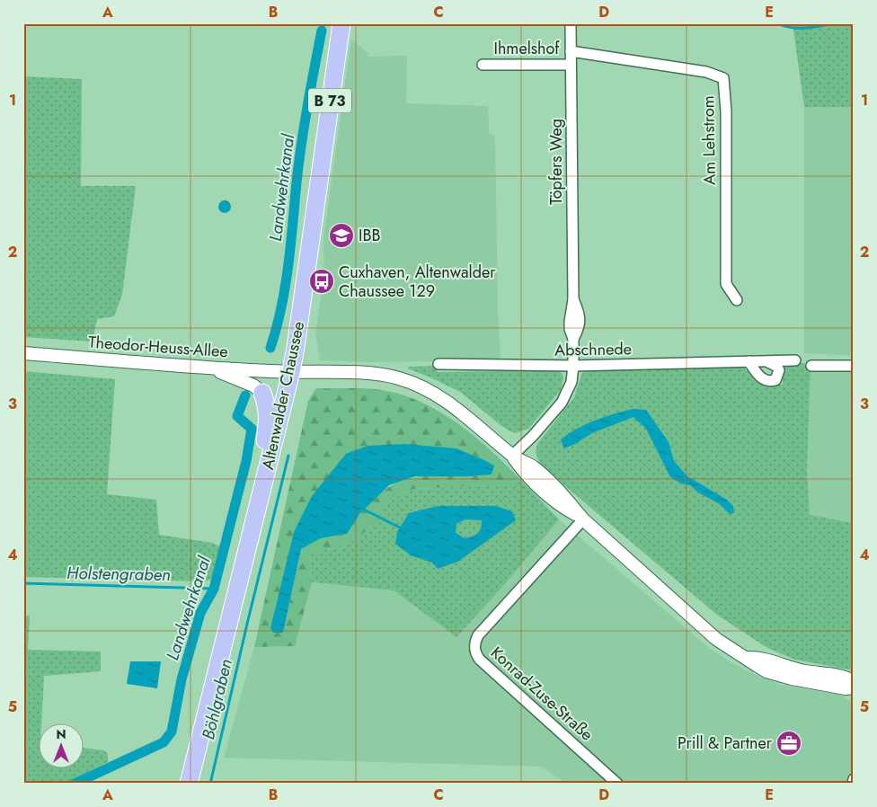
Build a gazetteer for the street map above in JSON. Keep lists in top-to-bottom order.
{
  "streets": {
    "main road": ["B 73", "Altenwalder Chaussee"],
    "street": [
      "Ihmelshof",
      "Am Lehstrom",
      "Töpfers Weg",
      "Theodor-Heuss-Allee",
      "Abschnede",
      "Konrad-Zuse-Straße"
    ]
  },
  "crossings": [
    ["Ihmelshof", "Töpfers Weg"],
    ["Am Lehstrom", "Töpfers Weg"],
    ["Töpfers Weg", "Theodor-Heuss-Allee"],
    ["Töpfers Weg", "Abschnede"],
    ["Theodor-Heuss-Allee", "Altenwalder Chaussee"],
    ["Theodor-Heuss-Allee", "Konrad-Zuse-Straße"]
  ],
  "water": ["Landwehrkanal", "Holstengraben", "Böhlgraben"],
  "places": {
    "school or university": ["IBB"],
    "bus stop": ["Cuxhaven, Altenwalder Chaussee 129"],
    "office": ["Prill & Partner"]
  },
  "north": "top",
  "grid": {
    "columns": [
      "A",
      "B",
      "C",
      "D",
      "E"
    ],
    "rows": [
      "1",
      "2",
      "3",
      "4",
      "5"
    ]
  }
}
